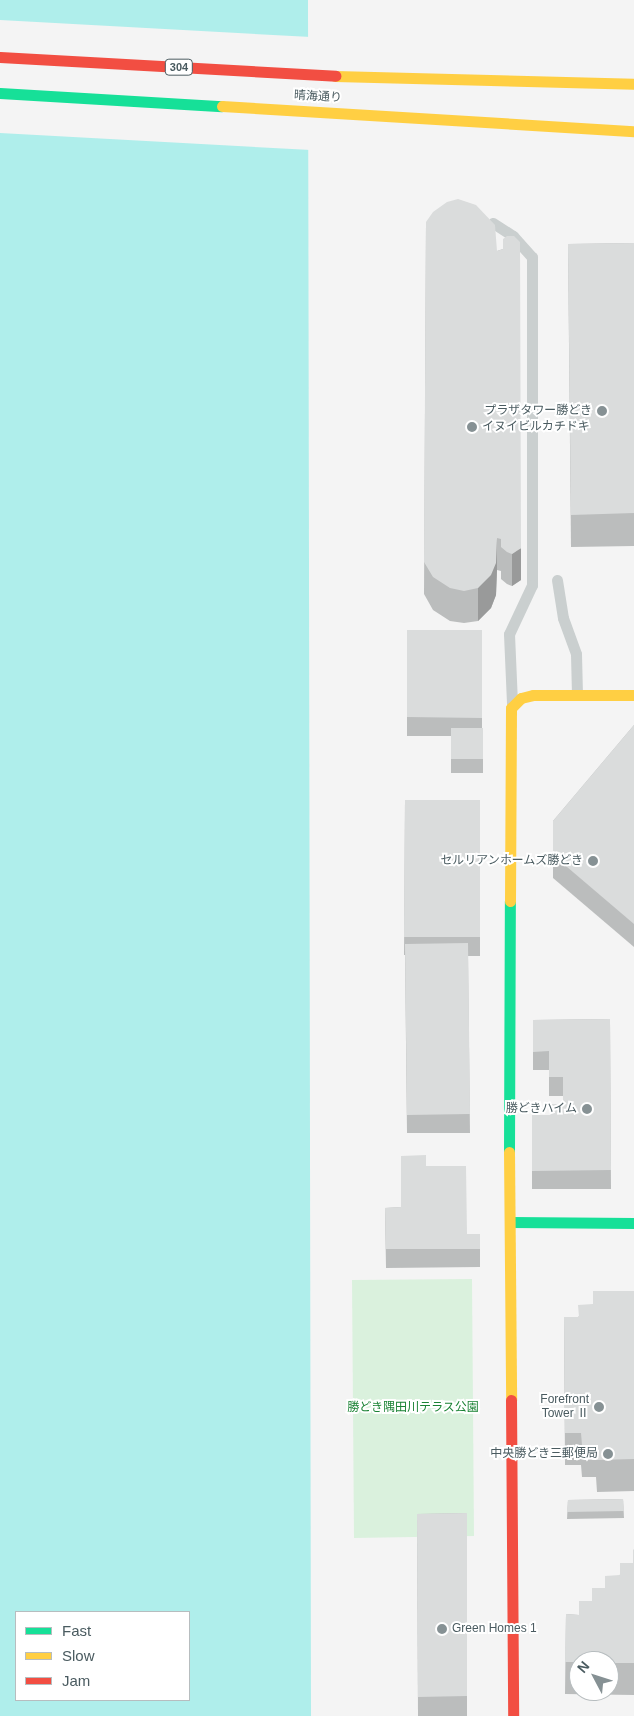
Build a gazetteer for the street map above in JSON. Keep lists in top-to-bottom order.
{
  "streets": {
    "main road": ["304", "晴海通り"]
  },
  "parks": ["勝どき隅田川テラス公園"],
  "places": [
    "プラザタワー勝どき",
    "イヌイビルカチドキ",
    "セルリアンホームズ勝どき",
    "勝どきハイム",
    "Forefront Tower Ⅱ",
    "中央勝どき三郵便局",
    "Green Homes 1"
  ],
  "legend": ["Fast", "Slow", "Jam"],
  "north": "top left"
}
